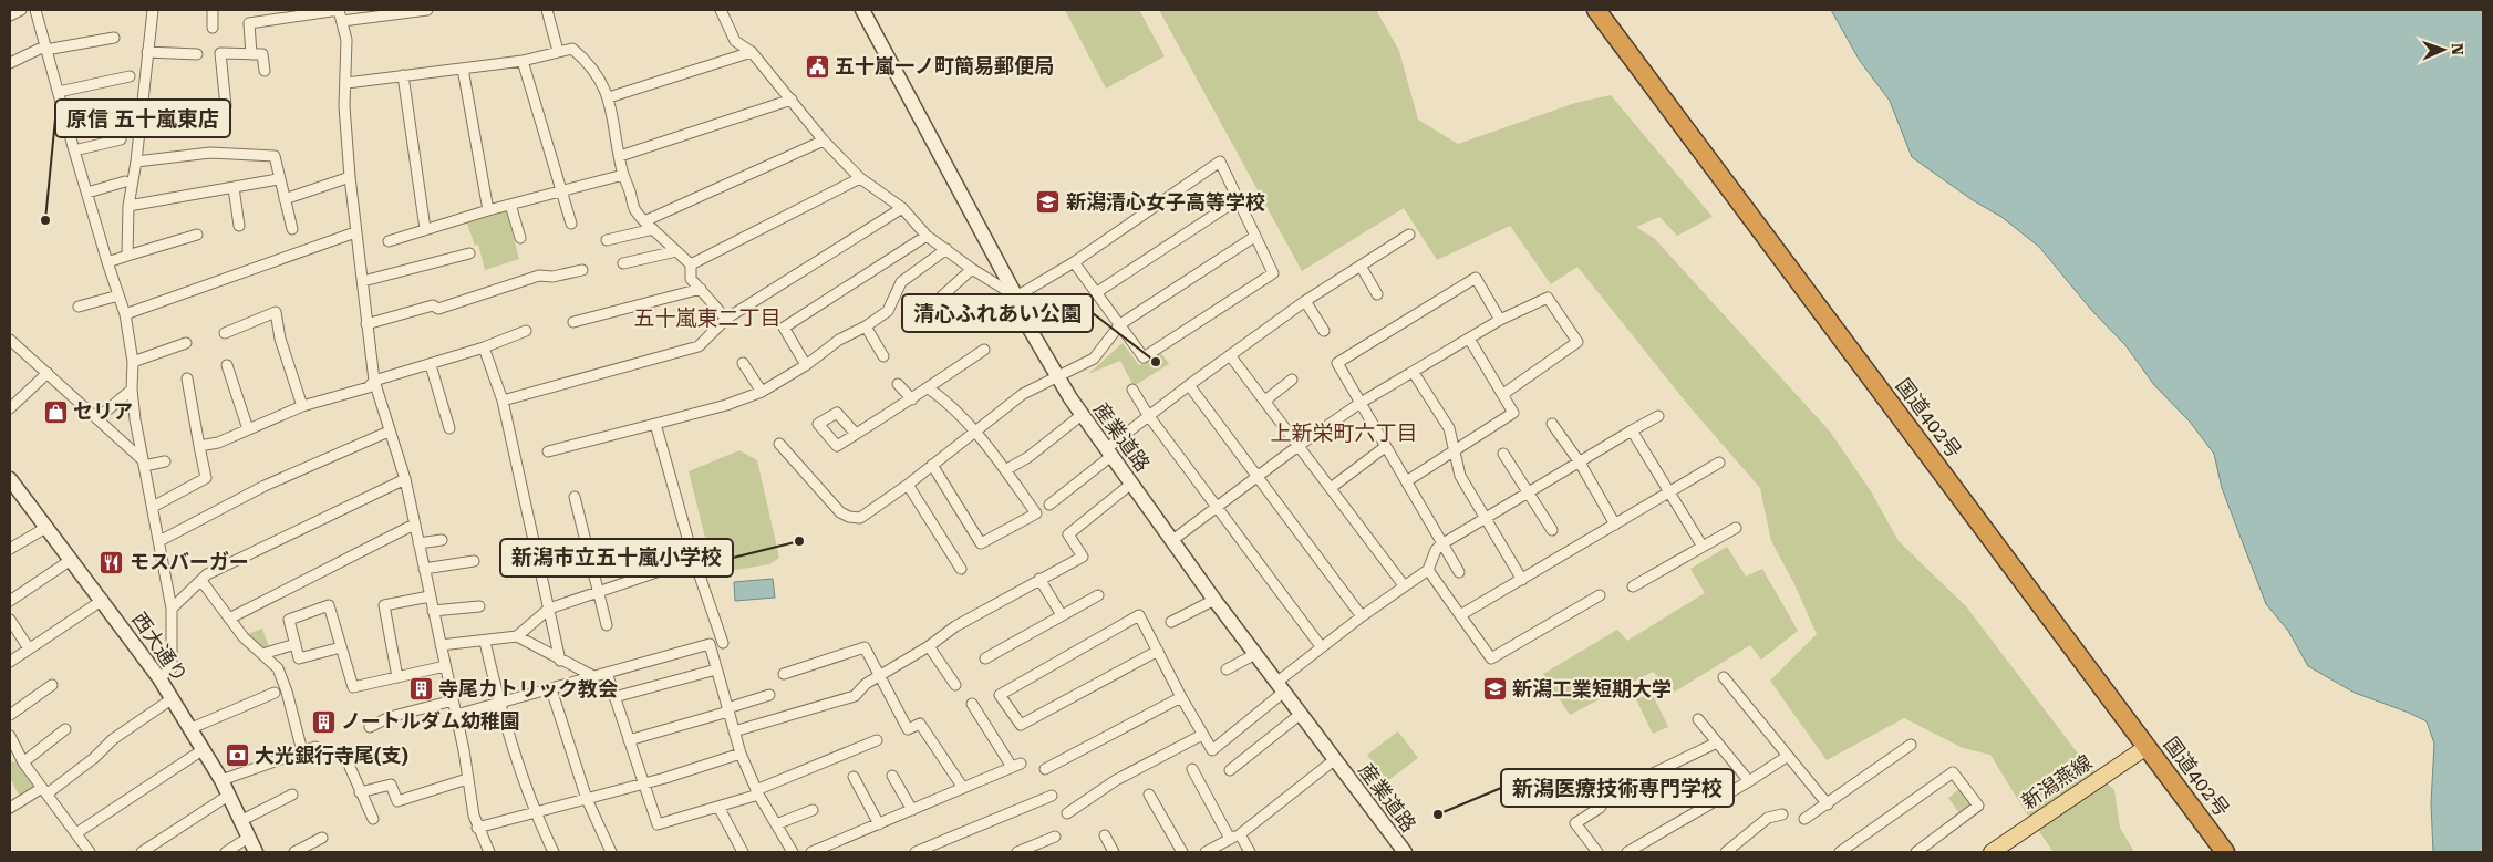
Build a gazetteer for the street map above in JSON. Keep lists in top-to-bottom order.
{
  "streets": {
    "highway": ["国道402号"],
    "main road": ["新潟燕線"],
    "street": ["産業道路", "西大通り"]
  },
  "crossings": [
    ["国道402号", "新潟燕線"]
  ],
  "districts": ["五十嵐東二丁目", "上新栄町六丁目"],
  "places": {
    "public building": ["五十嵐一ノ町簡易郵便局"],
    "school or university": ["新潟清心女子高等学校", "新潟工業短期大学"],
    "other": [
      "原信 五十嵐東店",
      "清心ふれあい公園",
      "新潟市立五十嵐小学校",
      "新潟医療技術専門学校"
    ],
    "shop": ["セリア"],
    "restaurant": ["モスバーガー"],
    "building": ["寺尾カトリック教会", "ノートルダム幼稚園"],
    "bank": ["大光銀行寺尾(支)"]
  },
  "north": "right"
}
